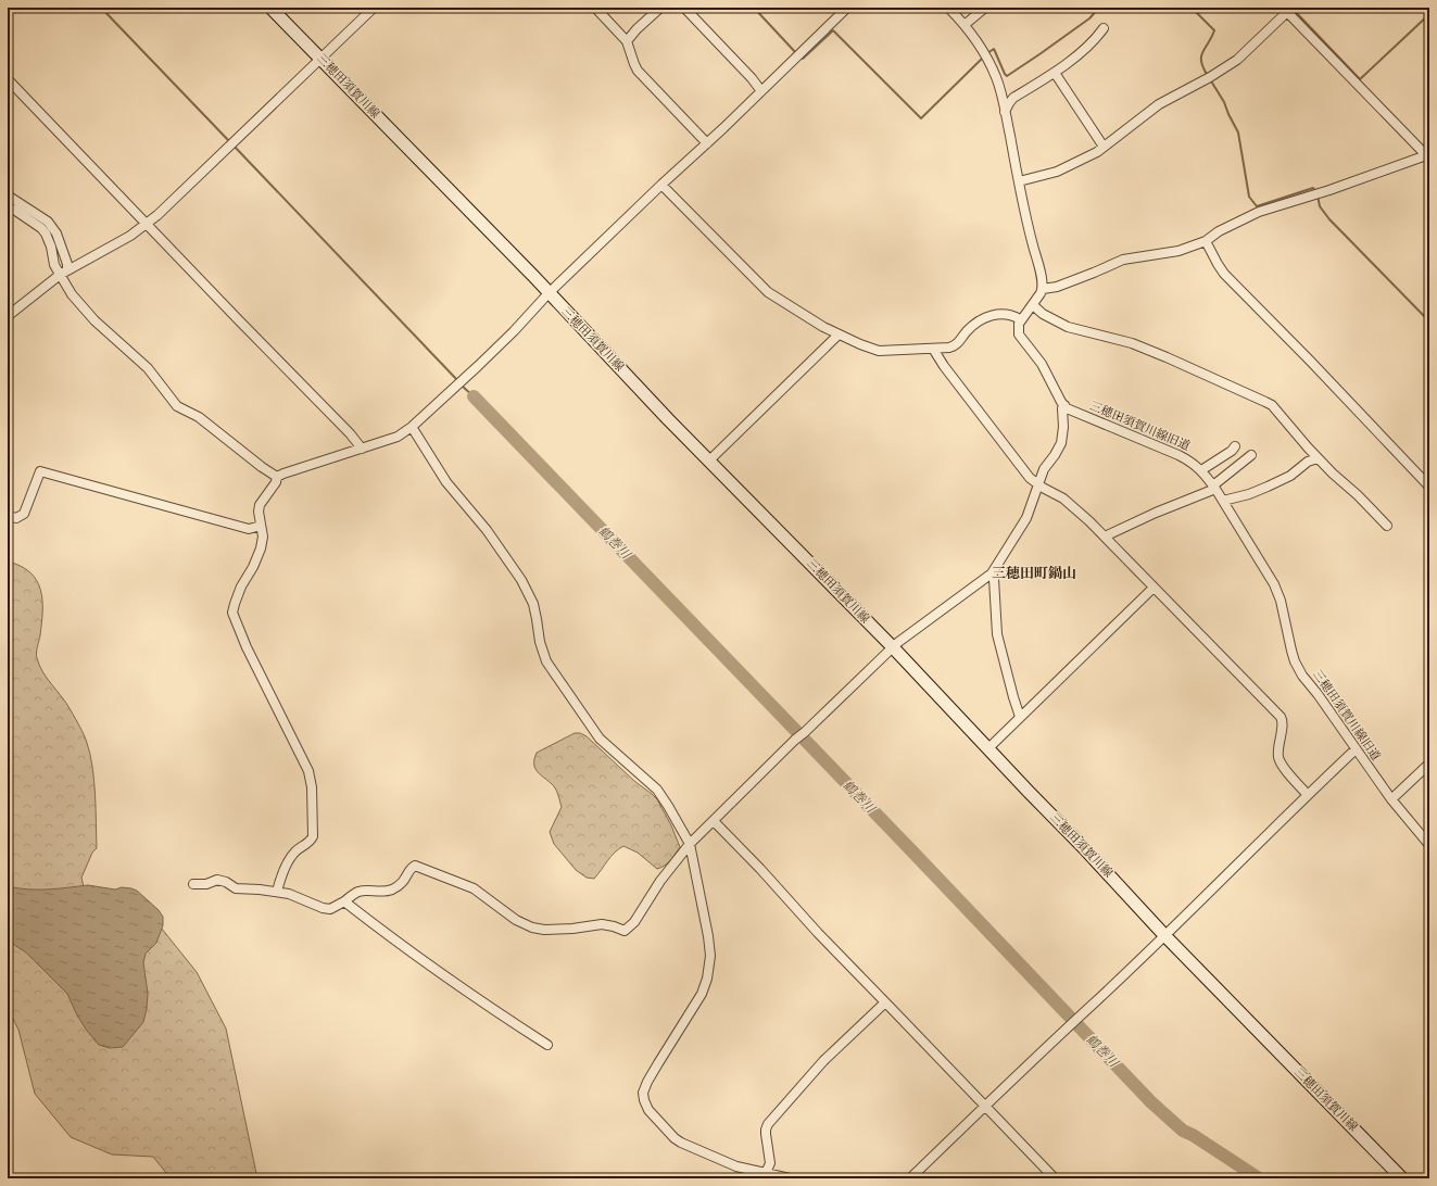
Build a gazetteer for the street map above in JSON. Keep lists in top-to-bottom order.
{
  "streets": {
    "main road": ["三穂田須賀川線"],
    "street": ["三穂田須賀川線旧道"]
  },
  "districts": ["三穂田町鍋山"],
  "water": ["鶴巻川"]
}
